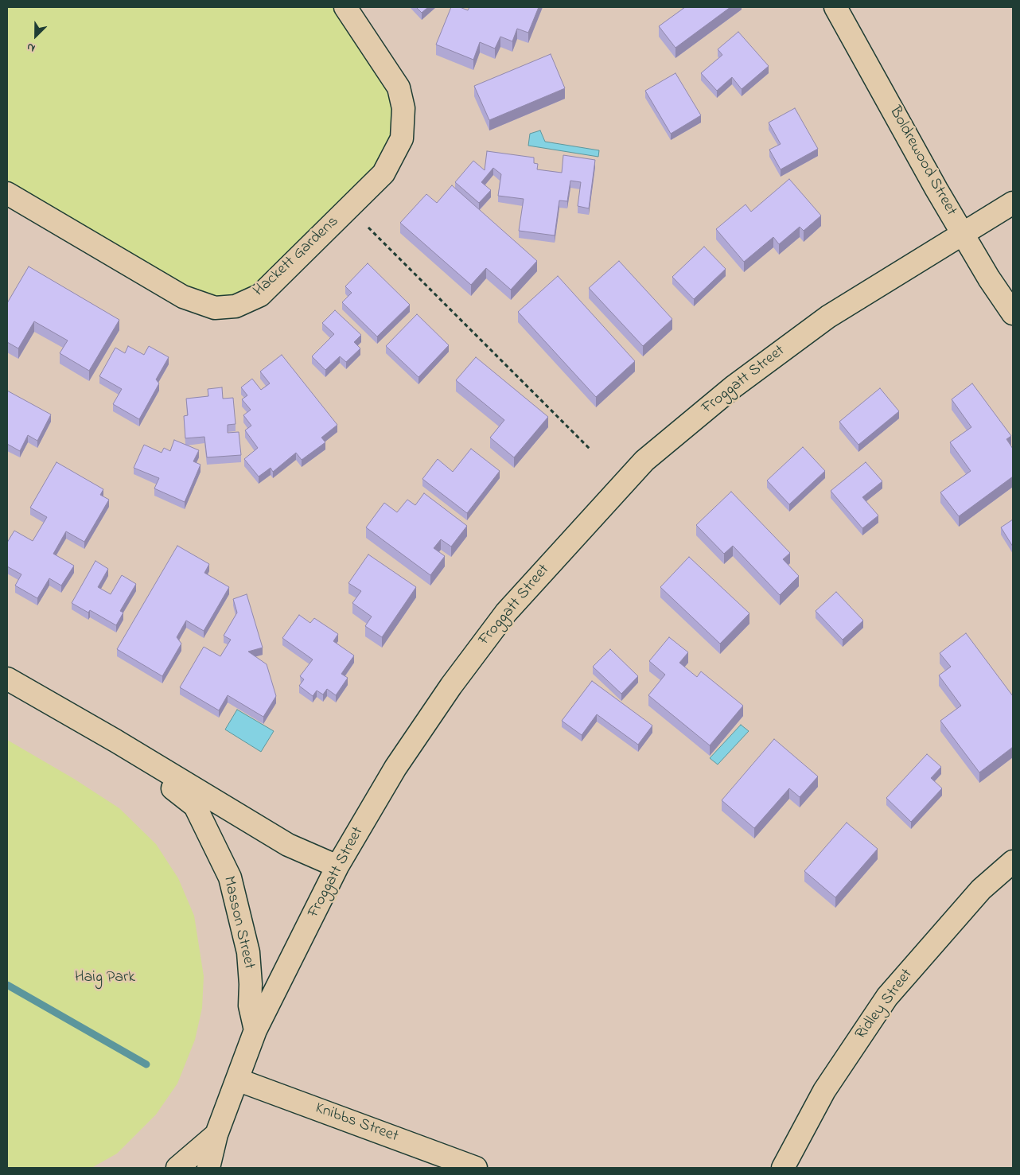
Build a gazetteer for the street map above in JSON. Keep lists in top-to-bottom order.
{
  "streets": {
    "street": [
      "Boldrewood Street",
      "Hackett Gardens",
      "Froggatt Street",
      "Masson Street",
      "Ridley Street",
      "Knibbs Street"
    ]
  },
  "crossings": [
    ["Boldrewood Street", "Froggatt Street"],
    ["Froggatt Street", "Masson Street"],
    ["Froggatt Street", "Knibbs Street"]
  ],
  "parks": ["Haig Park"],
  "north": "bottom left"
}
